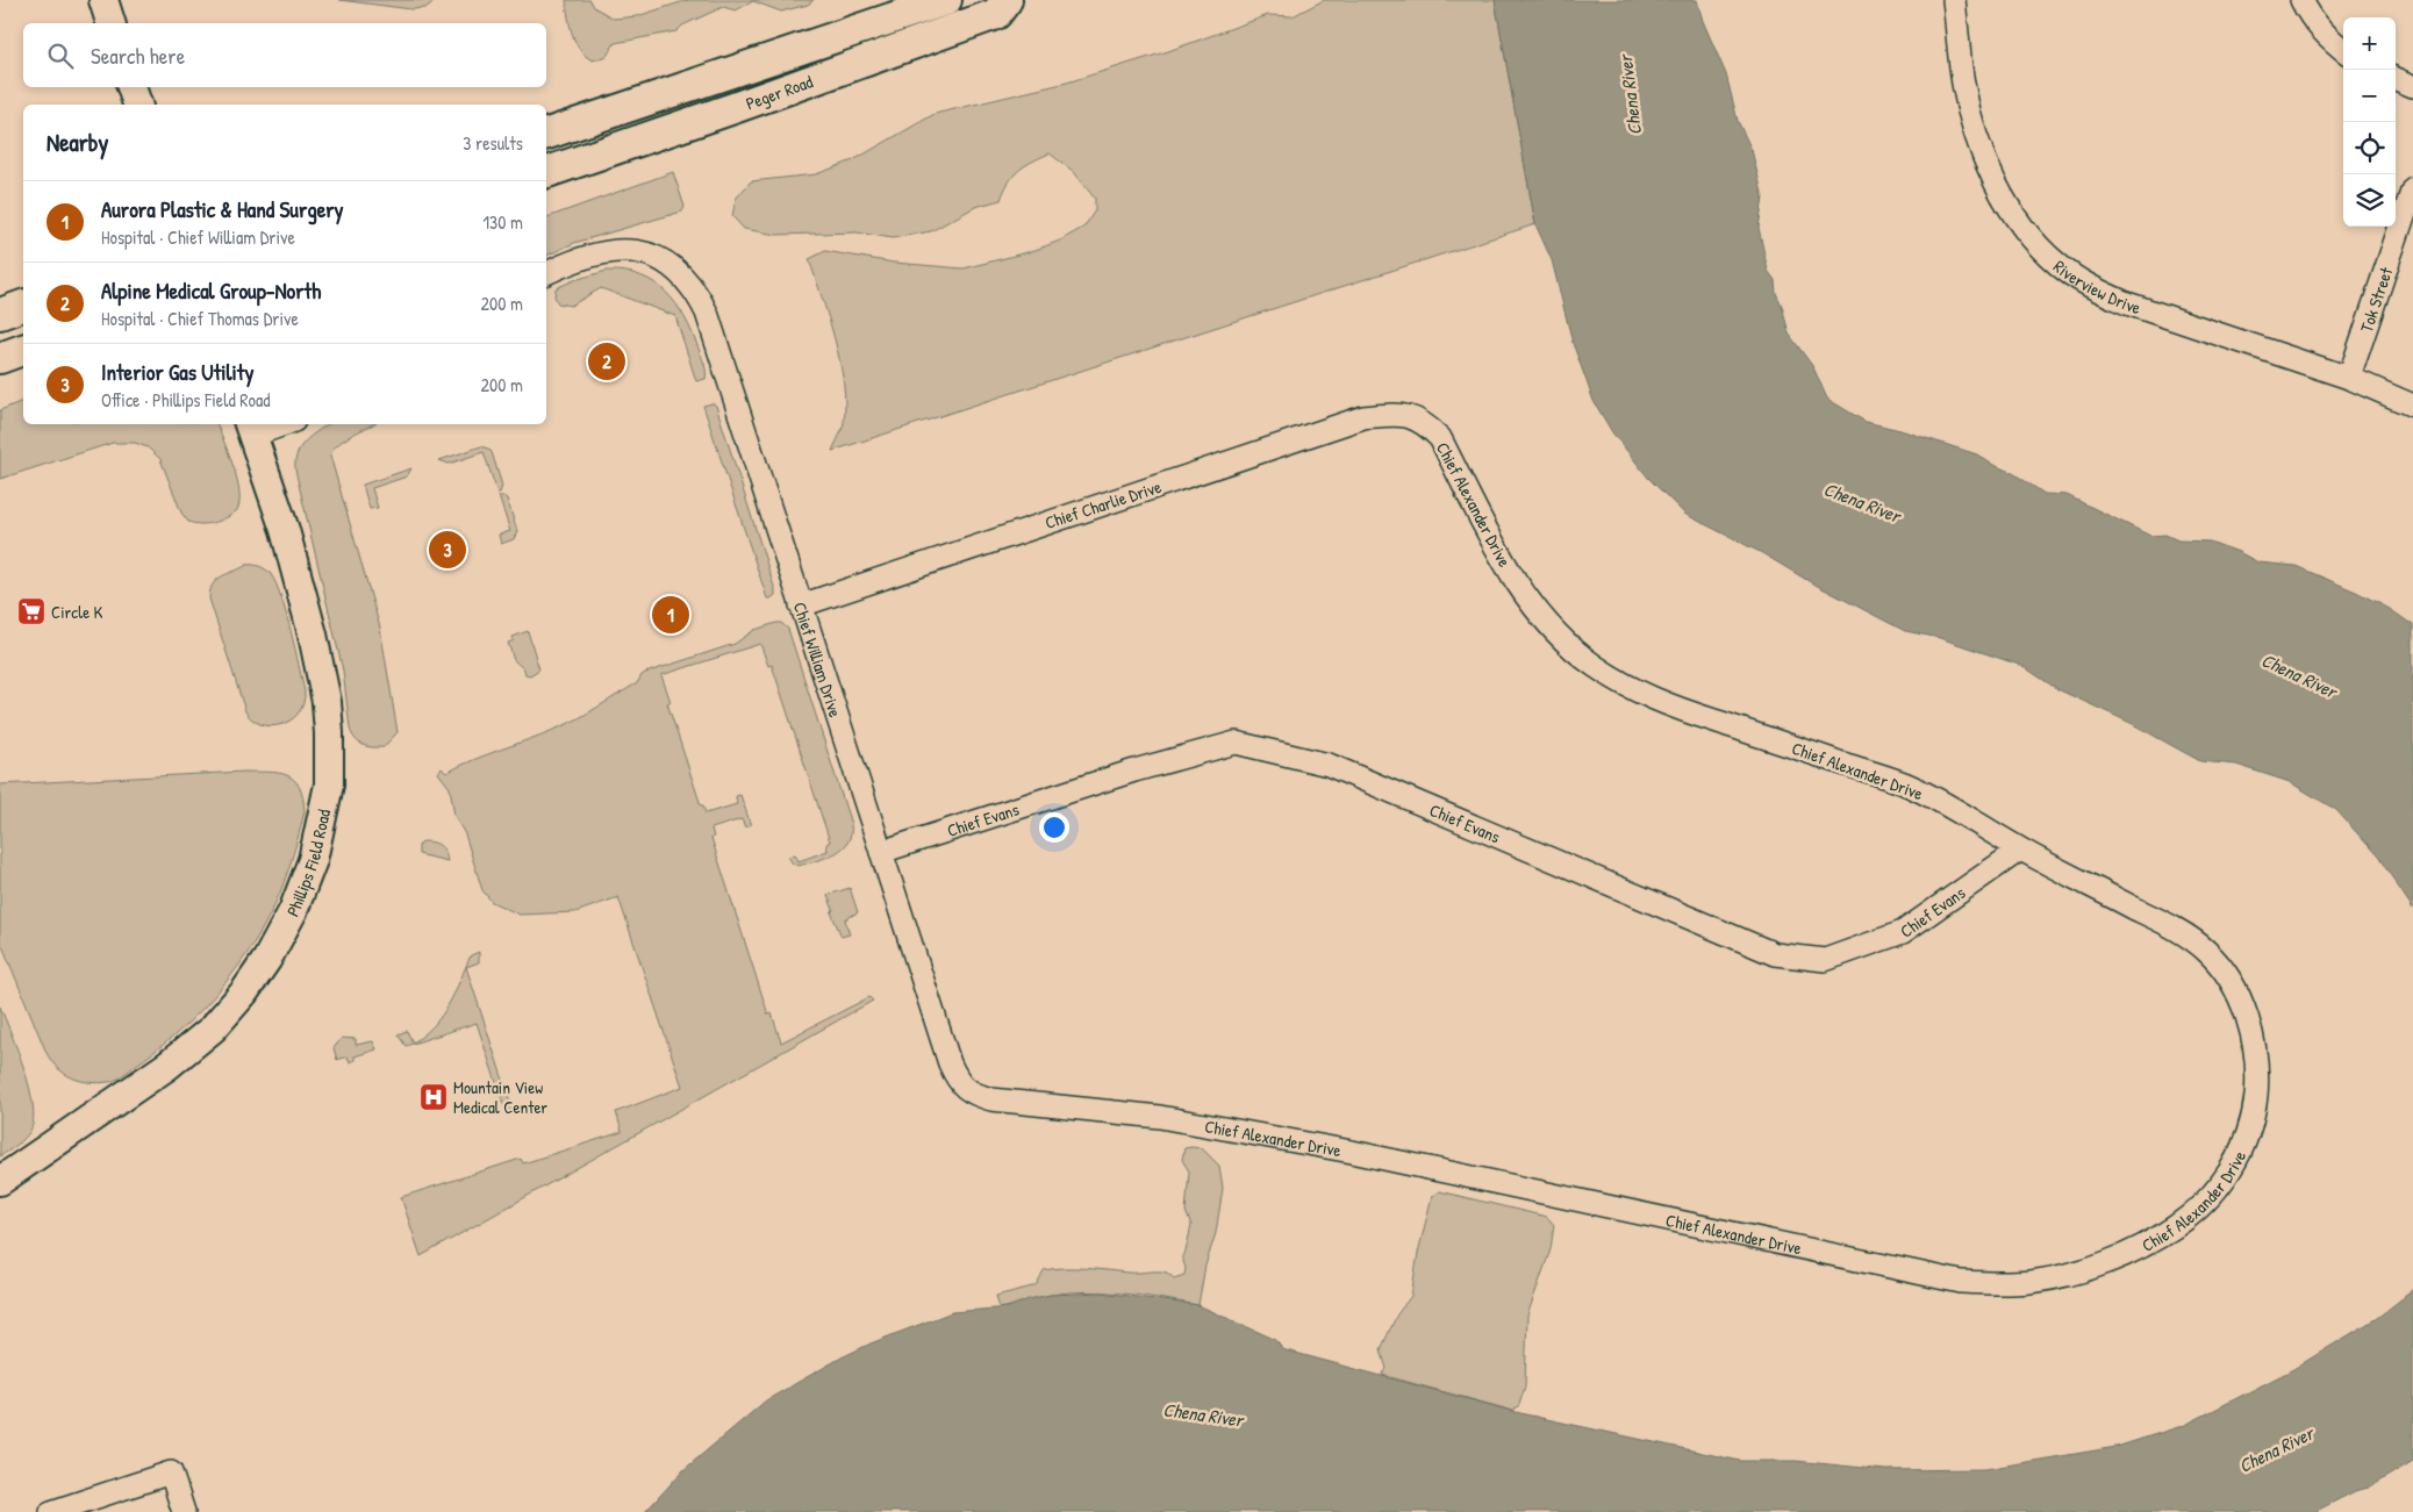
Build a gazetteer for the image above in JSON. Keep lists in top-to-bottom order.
{
  "streets": {
    "main road": ["Peger Road"],
    "street": [
      "Riverview Drive",
      "Tok Street",
      "Chief Charlie Drive",
      "Chief Alexander Drive",
      "Chief William Drive",
      "Chief Evans",
      "Phillips Field Road"
    ]
  },
  "crossings": [
    ["Riverview Drive", "Tok Street"],
    ["Chief Charlie Drive", "Chief Alexander Drive"],
    ["Chief Charlie Drive", "Chief William Drive"],
    ["Chief Alexander Drive", "Chief William Drive"],
    ["Chief Alexander Drive", "Chief Evans"],
    ["Chief William Drive", "Chief Evans"]
  ],
  "water": ["Chena River"],
  "places": {
    "supermarket": ["Circle K"],
    "hospital": ["Mountain View Medical Center"]
  },
  "page": {
    "map_buttons": ["+", "−"],
    "search": "Search here",
    "heading": ["Nearby", "3 results"],
    "list": [
      {
        "mark": "1",
        "name": "Aurora Plastic & Hand Surgery",
        "note": "Hospital · Chief William Drive",
        "value": "130 m"
      },
      {
        "mark": "2",
        "name": "Alpine Medical Group-North",
        "note": "Hospital · Chief Thomas Drive",
        "value": "200 m"
      },
      {
        "mark": "3",
        "name": "Interior Gas Utility",
        "note": "Office · Phillips Field Road",
        "value": "200 m"
      }
    ],
    "pins": ["2", "3", "1"]
  }
}
